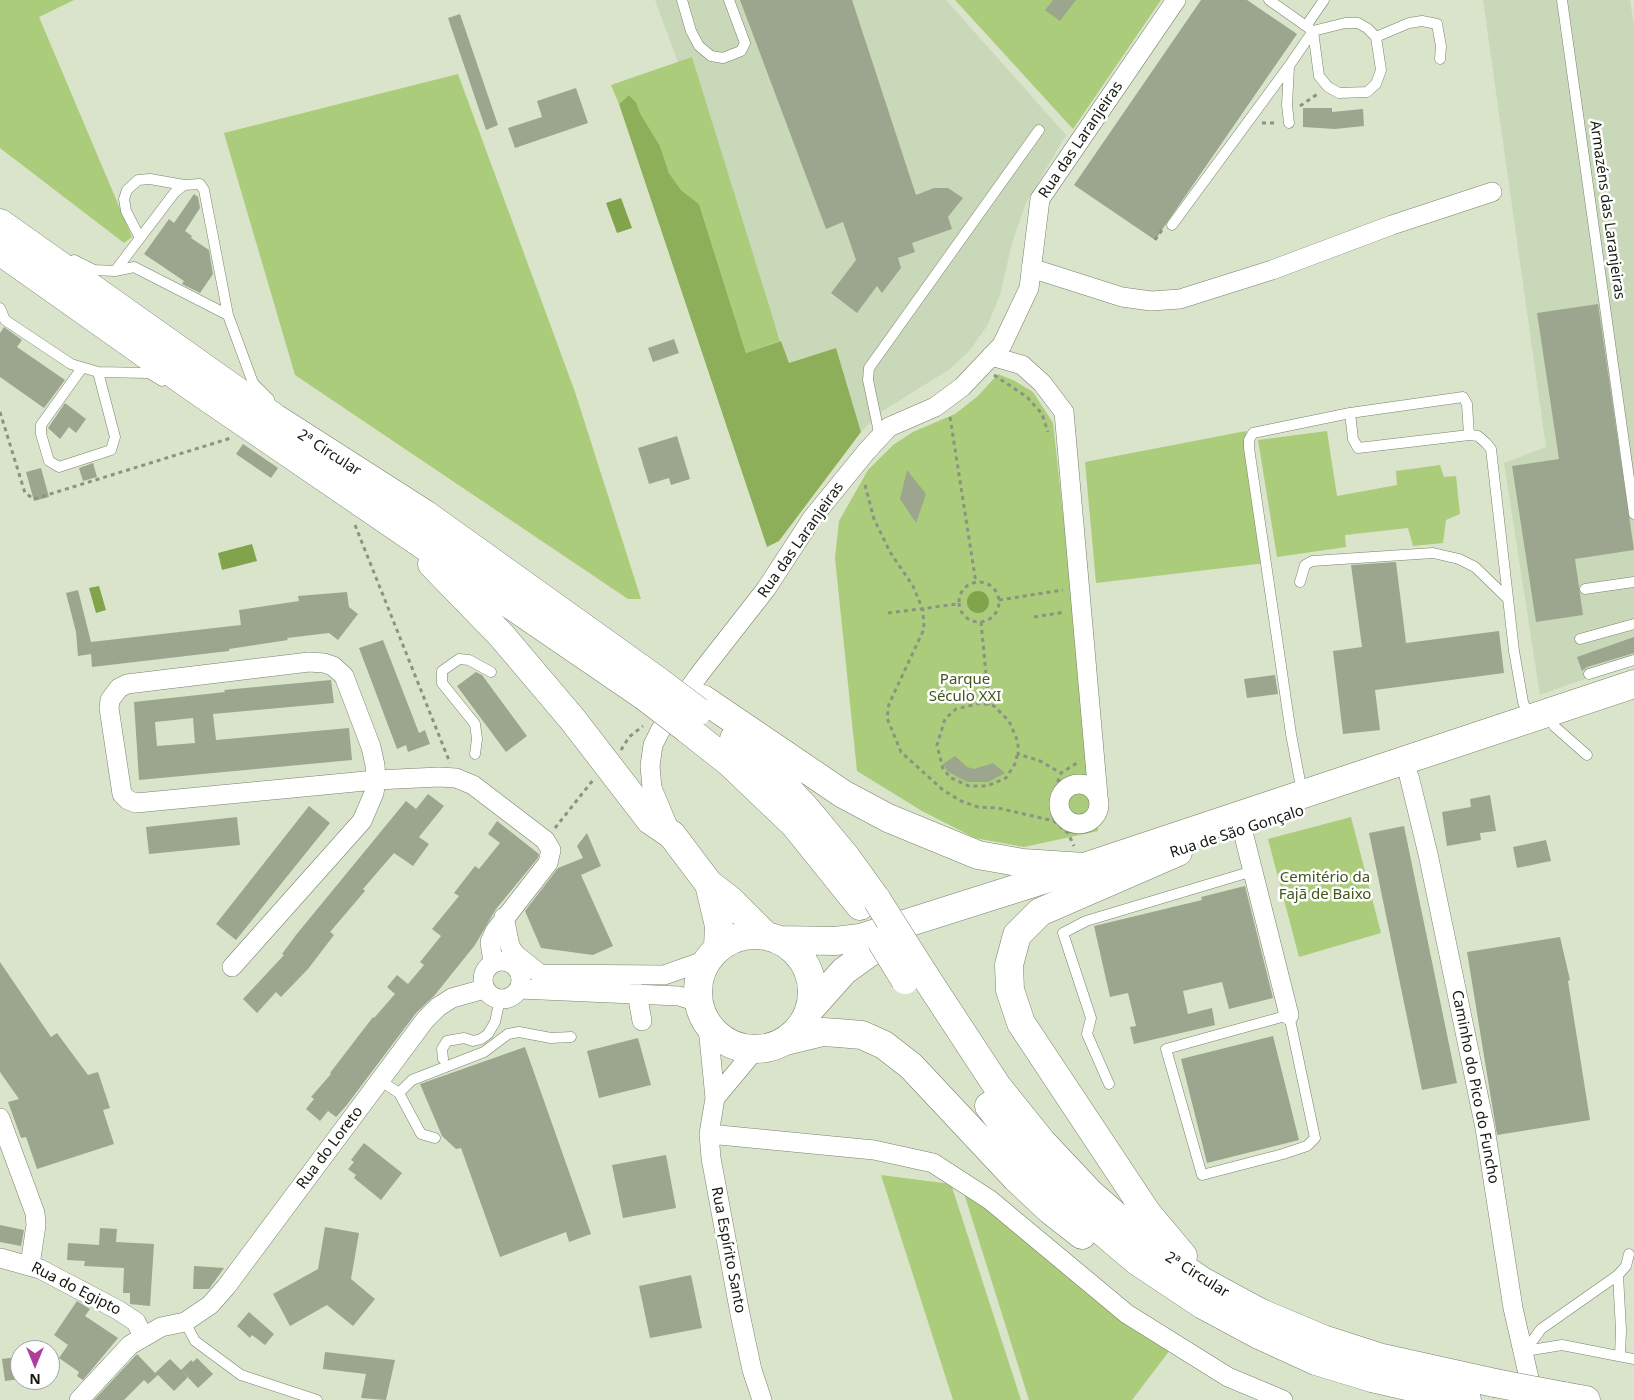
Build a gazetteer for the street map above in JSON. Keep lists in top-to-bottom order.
{
  "streets": {
    "main road": ["Rua das Laranjeiras", "2ª Circular", "Rua de São Gonçalo"],
    "street": [
      "Caminho do Pico do Funcho",
      "Rua do Loreto",
      "Rua Espírito Santo",
      "Rua do Egipto"
    ],
    "lane": ["Armazéns das Laranjeiras"]
  },
  "crossings": [
    ["Rua das Laranjeiras", "Rua de São Gonçalo"],
    ["Rua das Laranjeiras", "Rua Espírito Santo"],
    ["Rua de São Gonçalo", "Caminho do Pico do Funcho"],
    ["Rua de São Gonçalo", "Rua Espírito Santo"]
  ],
  "parks": ["Parque Século XXI", "Cemitério da Fajã de Baixo"],
  "north": "bottom"
}
